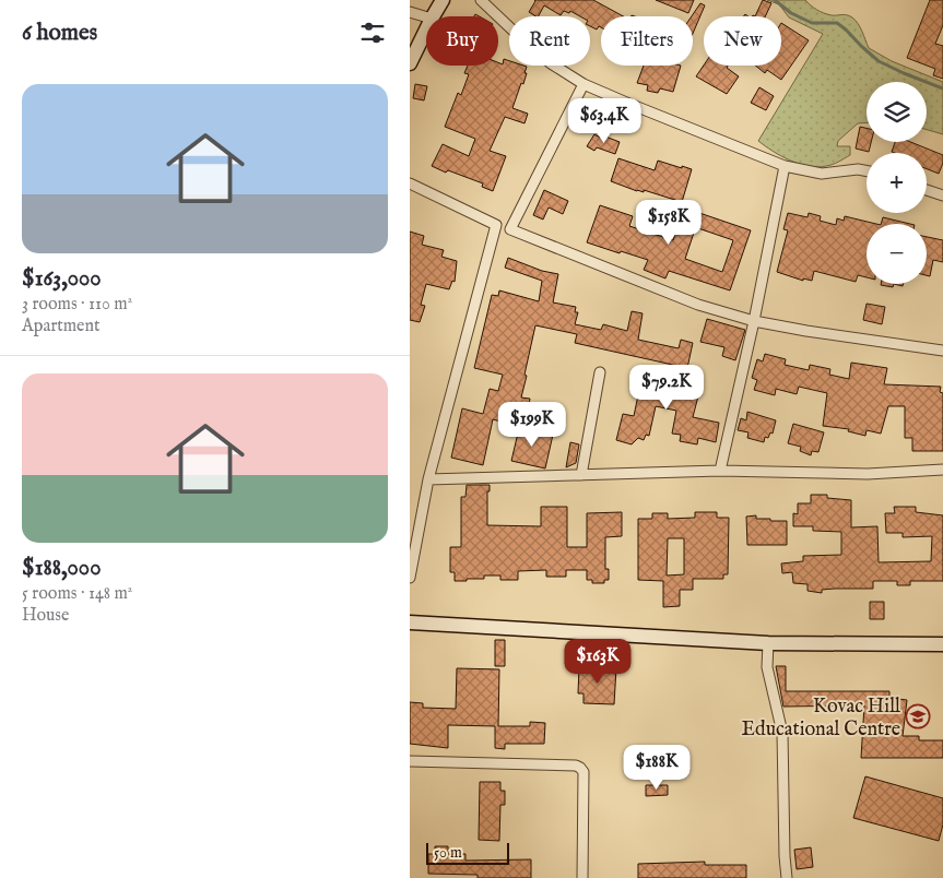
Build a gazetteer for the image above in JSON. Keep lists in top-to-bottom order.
{
  "places": {
    "school or university": ["Kovac Hill Educational Centre"]
  },
  "scale_bar": "50 m",
  "page": {
    "heading": "6 homes",
    "chip": [
      "Buy",
      "Rent",
      "Filters",
      "New"
    ],
    "list": [
      {
        "name": "$163,000",
        "note": "3 rooms · 110 m² · Apartment"
      },
      {
        "name": "$188,000",
        "note": "5 rooms · 148 m² · House"
      }
    ],
    "map_buttons": ["+", "−"],
    "price": [
      "$63.4K",
      "$158K",
      "$79.2K",
      "$199K",
      "$163K",
      "$188K"
    ],
    "scale": "50 m"
  }
}
